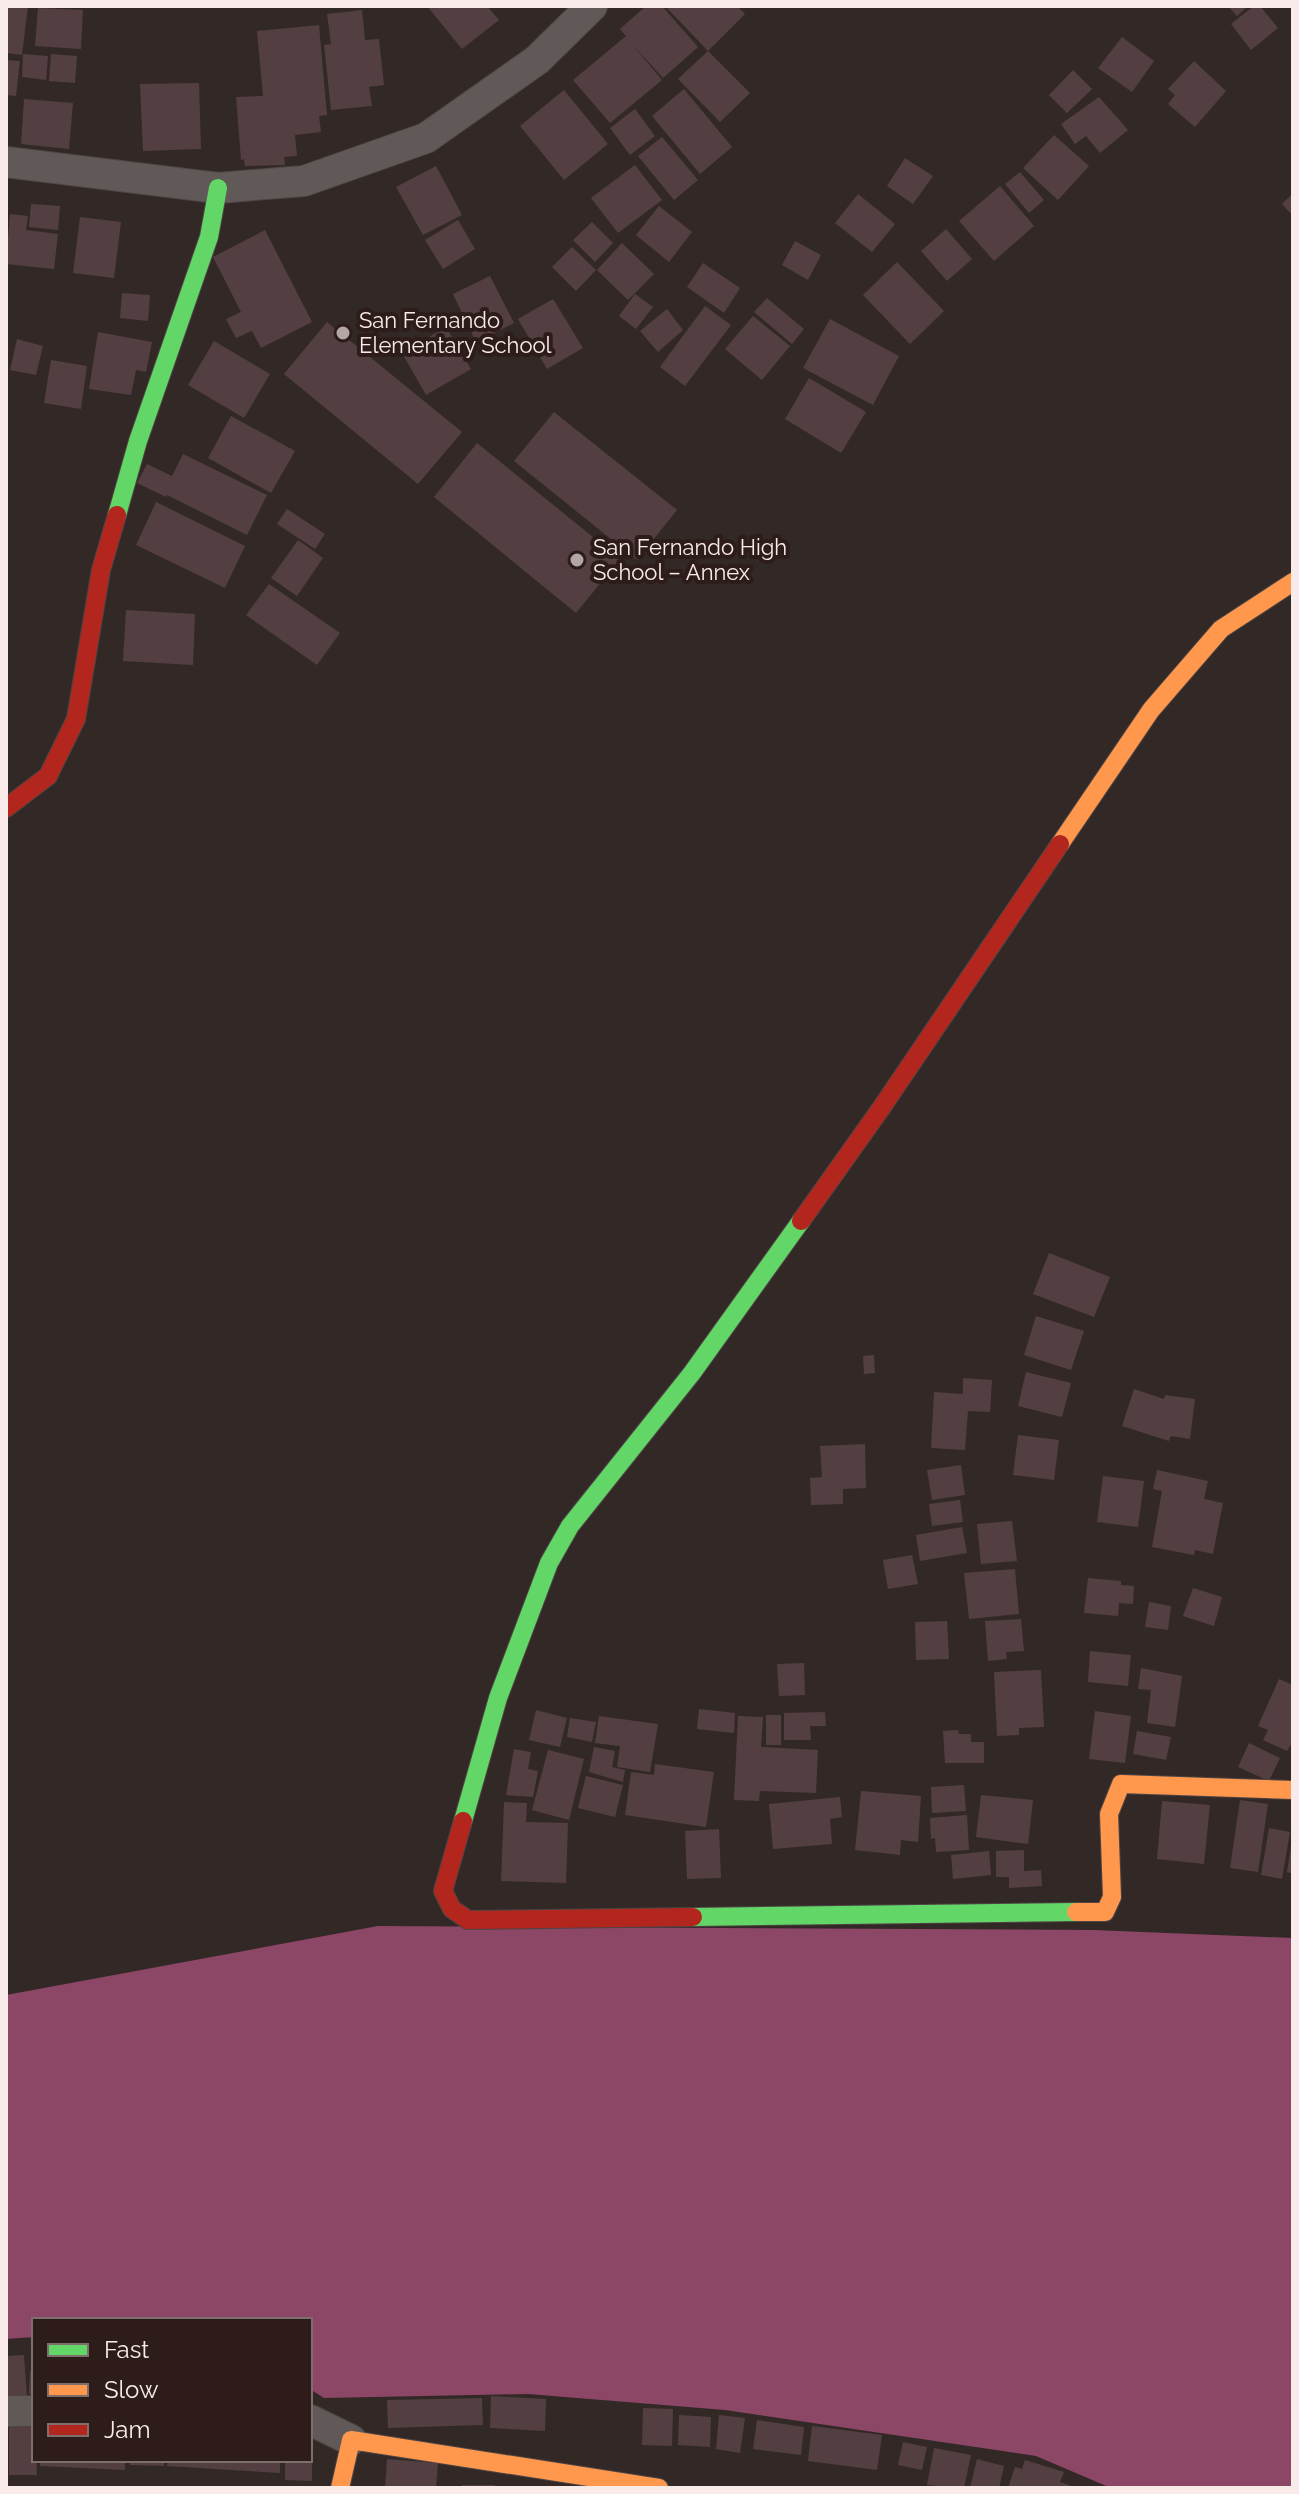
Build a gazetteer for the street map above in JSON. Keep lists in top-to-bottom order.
{
  "places": ["San Fernando Elementary School", "San Fernando High School – Annex"],
  "legend": ["Fast", "Slow", "Jam"]
}
